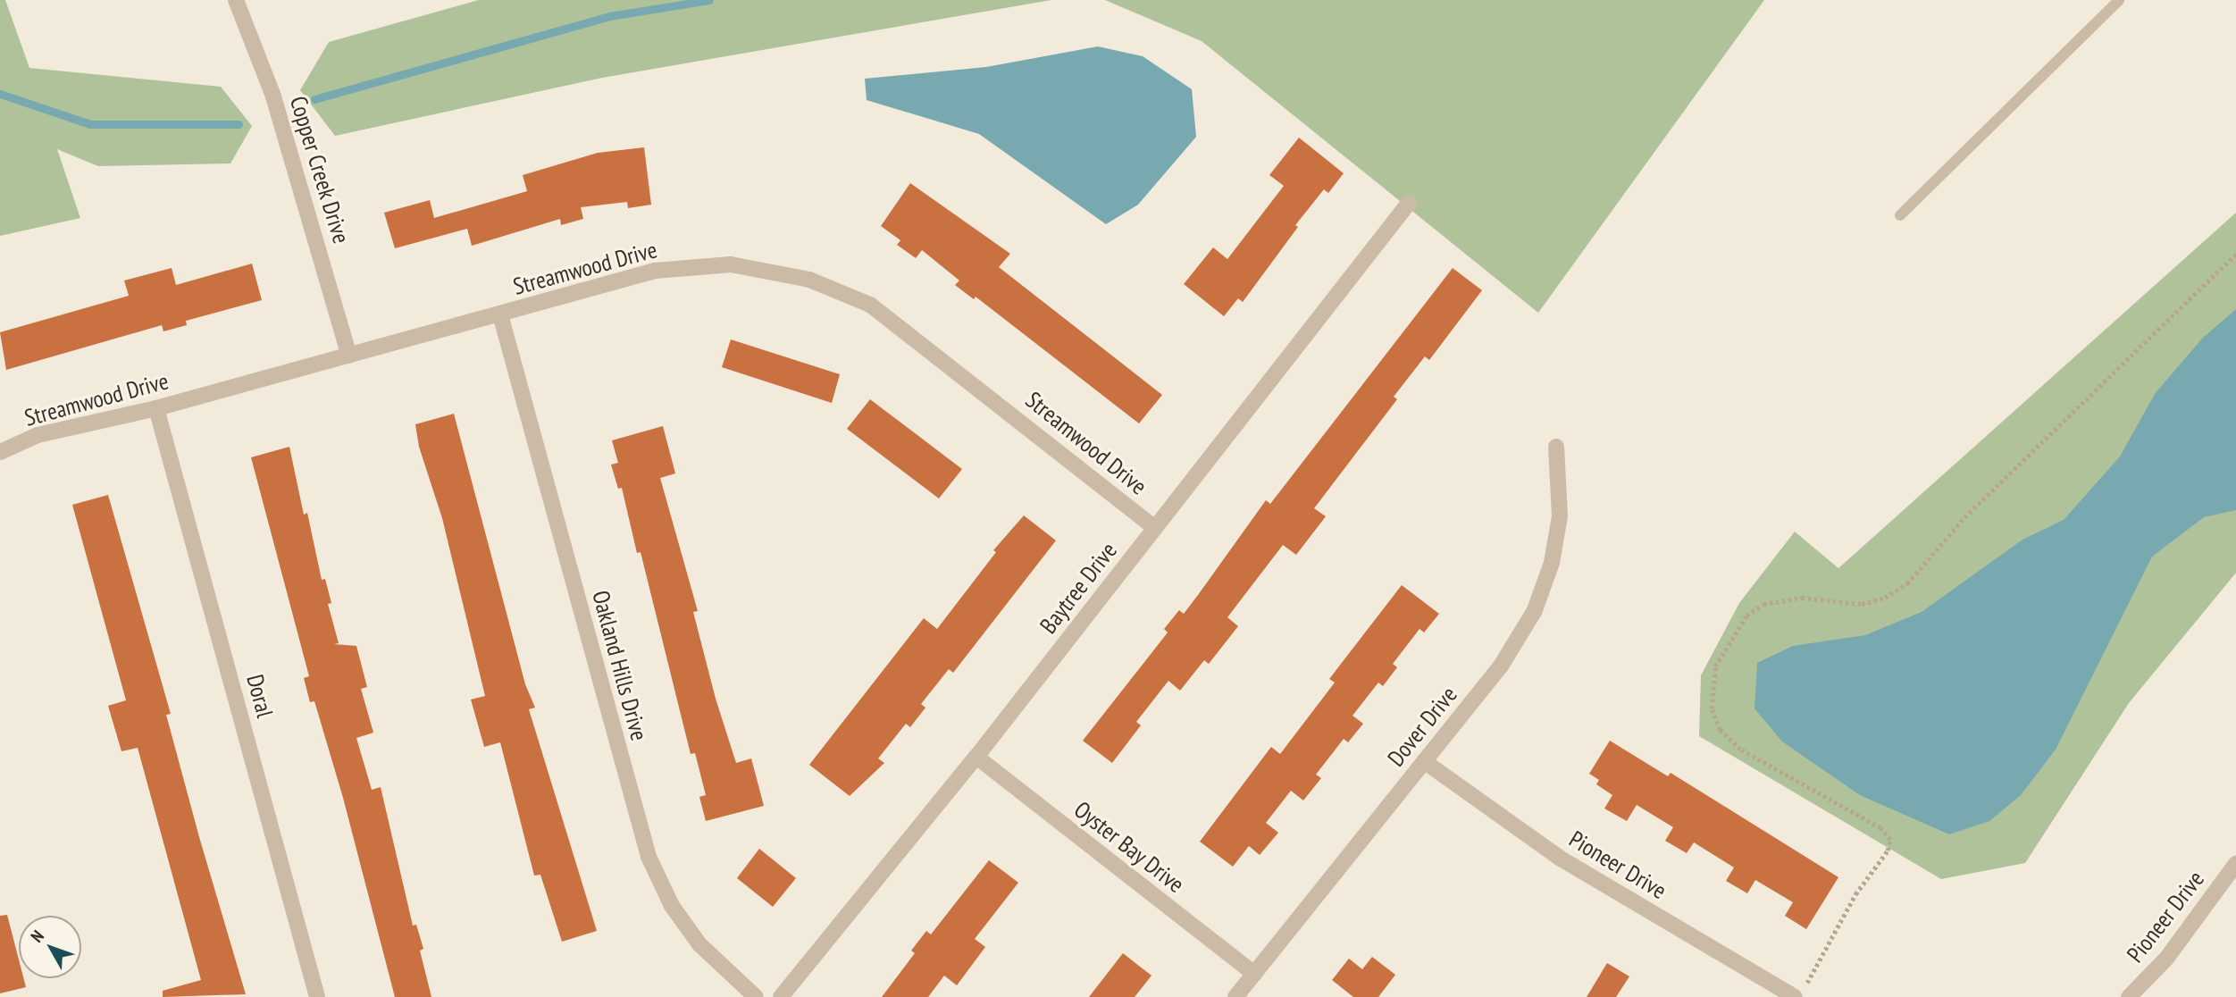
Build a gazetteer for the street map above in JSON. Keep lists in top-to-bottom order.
{
  "streets": {
    "street": [
      "Copper Creek Drive",
      "Streamwood Drive",
      "Baytree Drive",
      "Oakland Hills Drive",
      "Doral",
      "Dover Drive",
      "Oyster Bay Drive",
      "Pioneer Drive"
    ]
  },
  "crossings": [
    ["Copper Creek Drive", "Streamwood Drive"],
    ["Streamwood Drive", "Baytree Drive"],
    ["Streamwood Drive", "Oakland Hills Drive"],
    ["Streamwood Drive", "Doral"],
    ["Baytree Drive", "Oyster Bay Drive"],
    ["Dover Drive", "Oyster Bay Drive"],
    ["Dover Drive", "Pioneer Drive"]
  ],
  "north": "top left"
}
